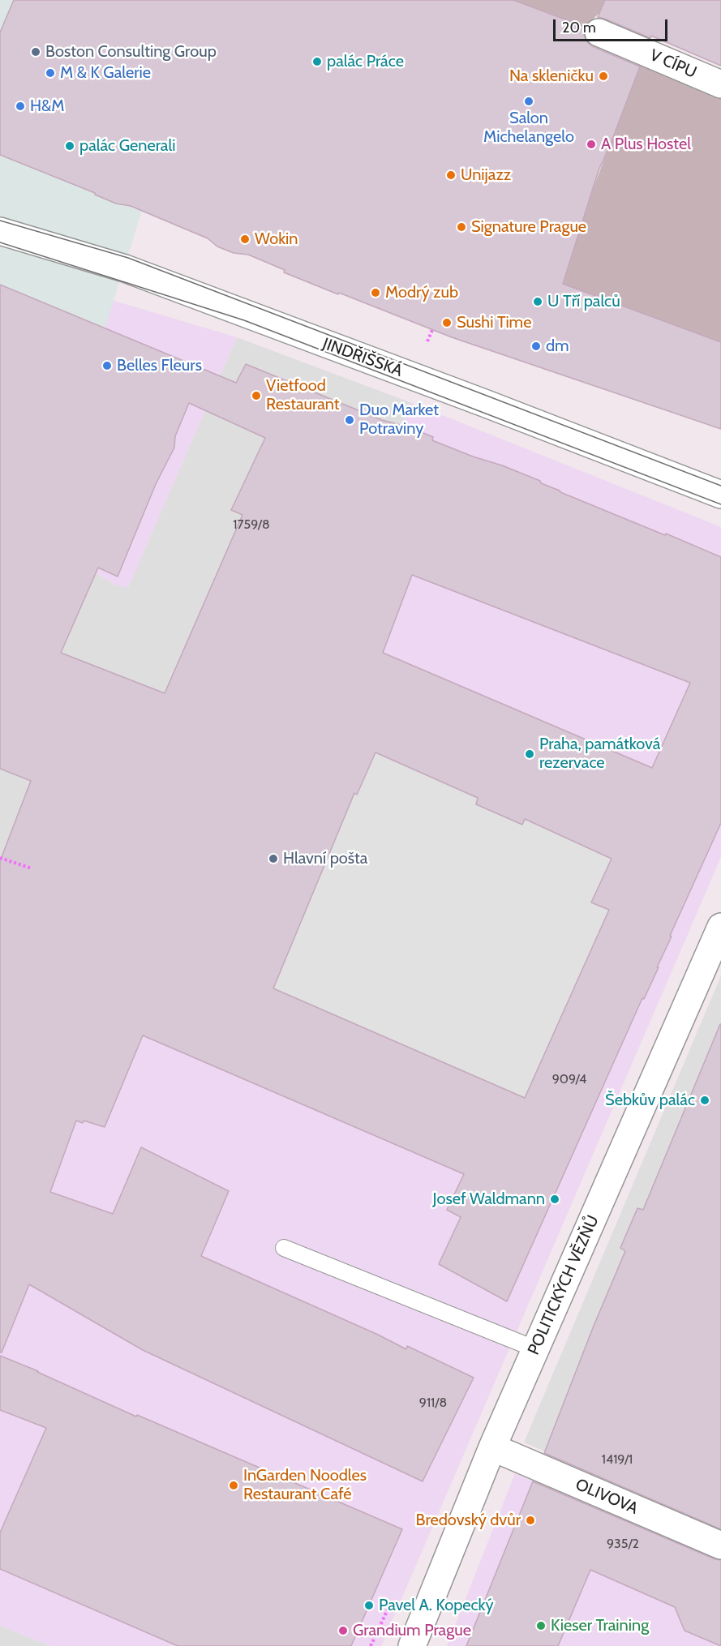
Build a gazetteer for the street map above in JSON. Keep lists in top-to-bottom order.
{
  "streets": {
    "street": [
      "V CÍPU",
      "JINDŘIŠSKÁ",
      "POLITICKÝCH VĚZŇŮ",
      "OLIVOVA"
    ]
  },
  "crossings": [
    ["POLITICKÝCH VĚZŇŮ", "OLIVOVA"]
  ],
  "places": [
    "Boston Consulting Group",
    "palác Práce",
    "M & K Galerie",
    "Na skleničku",
    "Salon Michelangelo",
    "H&M",
    "A Plus Hostel",
    "palác Generali",
    "Unijazz",
    "Signature Prague",
    "Wokin",
    "Modrý zub",
    "U Tří palců",
    "Sushi Time",
    "dm",
    "Belles Fleurs",
    "Vietfood Restaurant",
    "Duo Market Potraviny",
    "Praha, památková rezervace",
    "Hlavní pošta",
    "Šebkův palác",
    "Josef Waldmann",
    "InGarden Noodles Restaurant Café",
    "Bredovský dvůr",
    "Pavel A. Kopecký",
    "Kieser Training",
    "Grandium Prague"
  ],
  "house_numbers": [
    "1759/8",
    "909/4",
    "911/8",
    "1419/1",
    "935/2"
  ],
  "scale_bar": "20 m"
}
